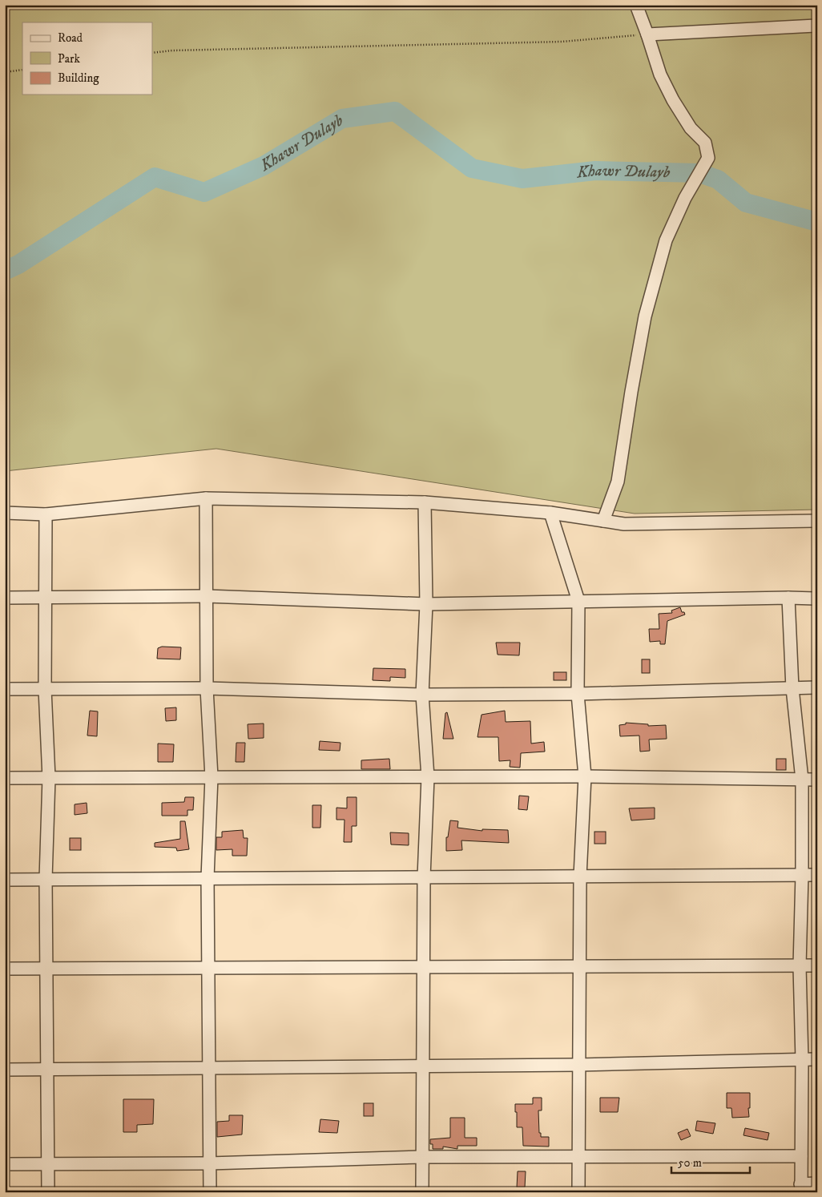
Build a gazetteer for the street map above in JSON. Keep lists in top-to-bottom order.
{
  "water": ["Khawr Dulayb"],
  "legend": ["Road", "Park", "Building"],
  "scale_bar": "50 m"
}
